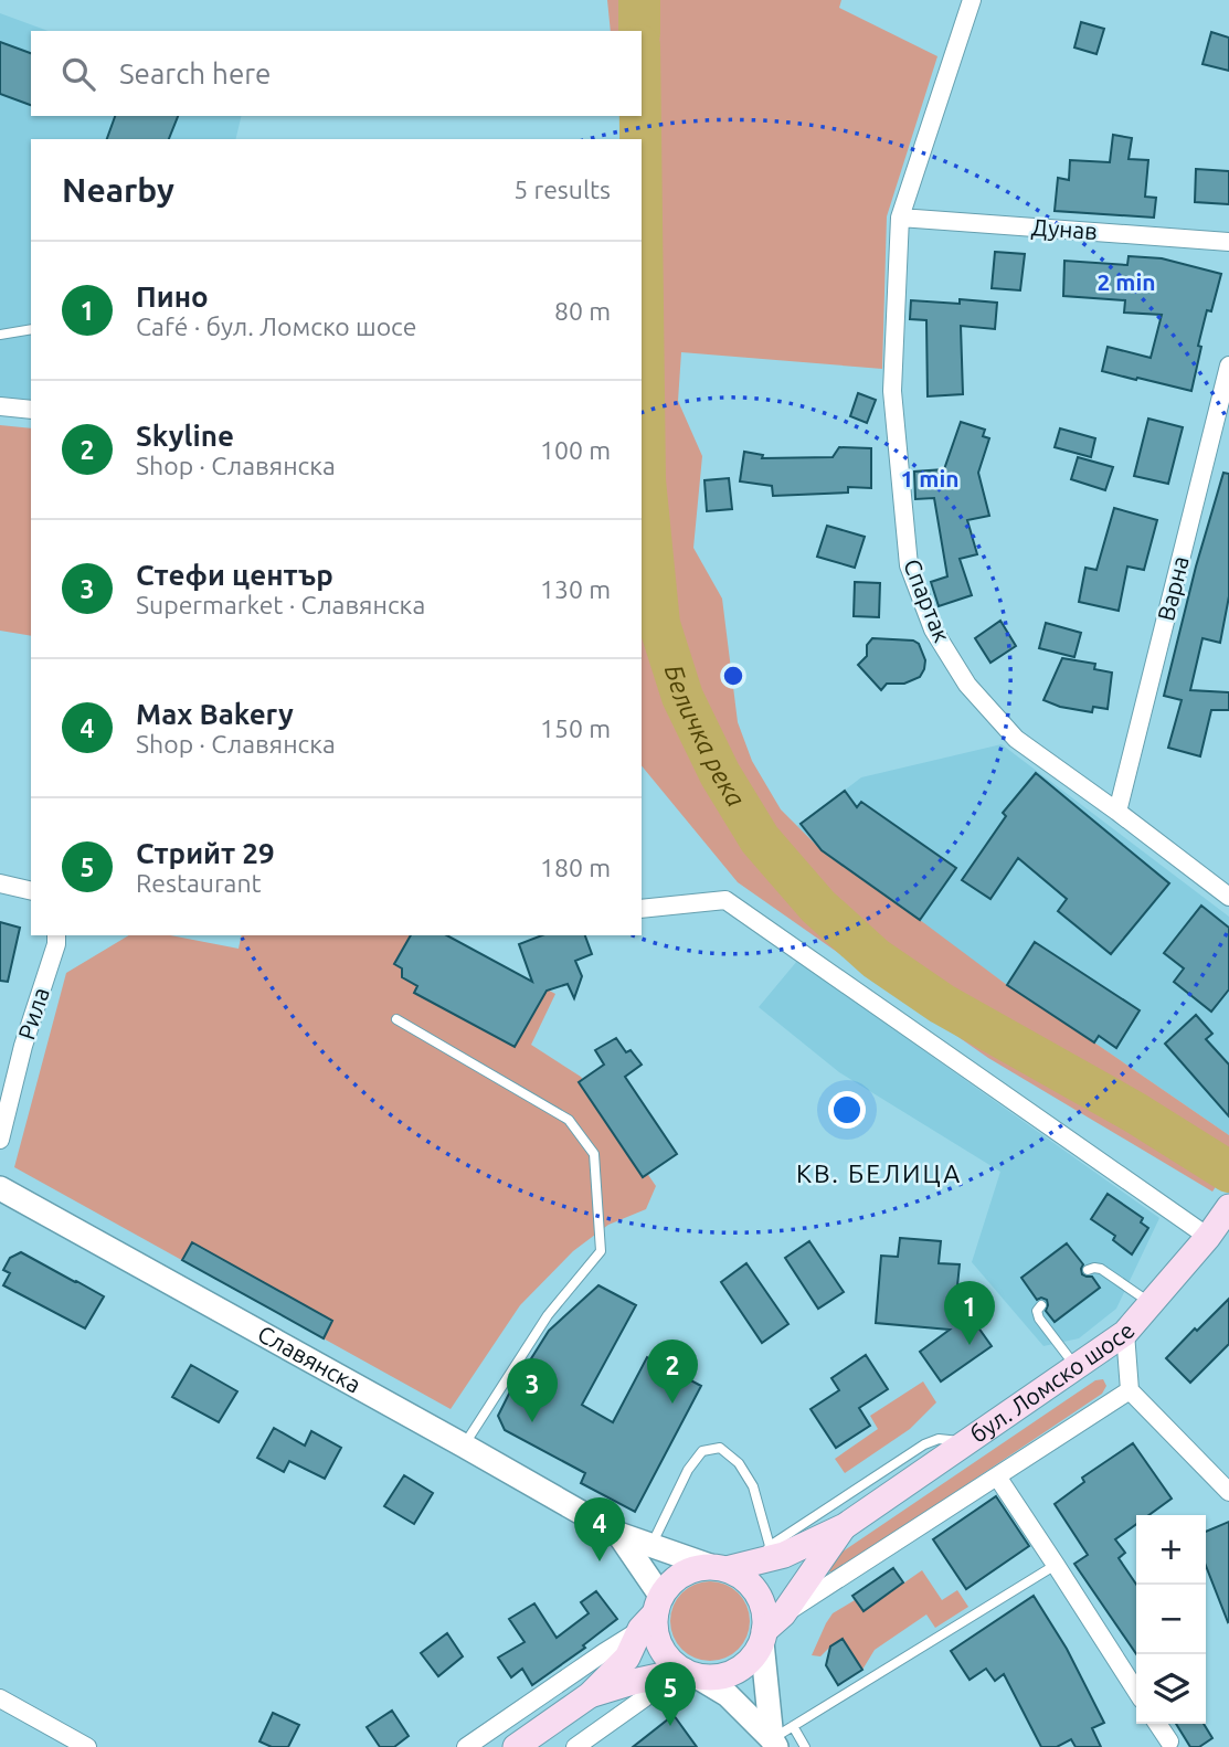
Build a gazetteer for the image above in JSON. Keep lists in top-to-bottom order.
{
  "streets": {
    "main road": ["бул. Ломско шосе"],
    "street": [
      "Дунав",
      "Варна",
      "Спартак",
      "Рила",
      "Славянска"
    ]
  },
  "crossings": [
    ["Дунав", "Спартак"],
    ["Варна", "Спартак"],
    ["Славянска", "бул. Ломско шосе"]
  ],
  "districts": ["КВ. БЕЛИЦА"],
  "water": ["Беличка река"],
  "page": {
    "search": "Search here",
    "heading": ["Nearby", "5 results"],
    "list": [
      {
        "mark": "1",
        "name": "Пино",
        "note": "Café · бул. Ломско шосе",
        "value": "80 m"
      },
      {
        "mark": "2",
        "name": "Skyline",
        "note": "Shop · Славянска",
        "value": "100 m"
      },
      {
        "mark": "3",
        "name": "Стефи център",
        "note": "Supermarket · Славянска",
        "value": "130 m"
      },
      {
        "mark": "4",
        "name": "Max Bakery",
        "note": "Shop · Славянска",
        "value": "150 m"
      },
      {
        "mark": "5",
        "name": "Стрийт 29",
        "note": "Restaurant",
        "value": "180 m"
      }
    ],
    "pins": [
      "1",
      "2",
      "3",
      "4",
      "5"
    ],
    "map_buttons": ["+", "−"]
  },
  "rings": ["2 min", "1 min"]
}
